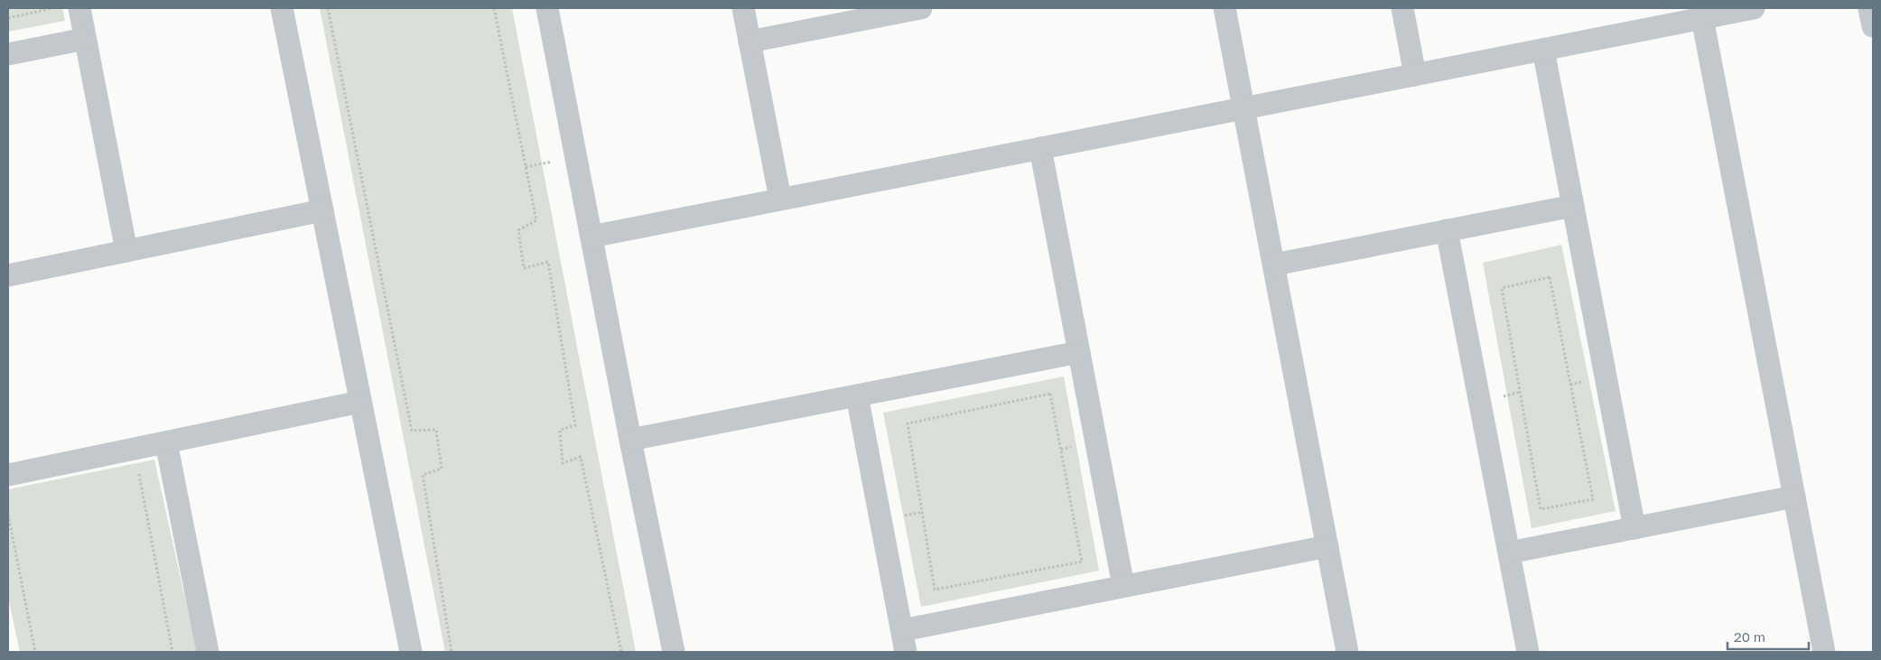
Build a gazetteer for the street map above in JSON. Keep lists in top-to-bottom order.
{
  "scale_bar": "20 m"
}
